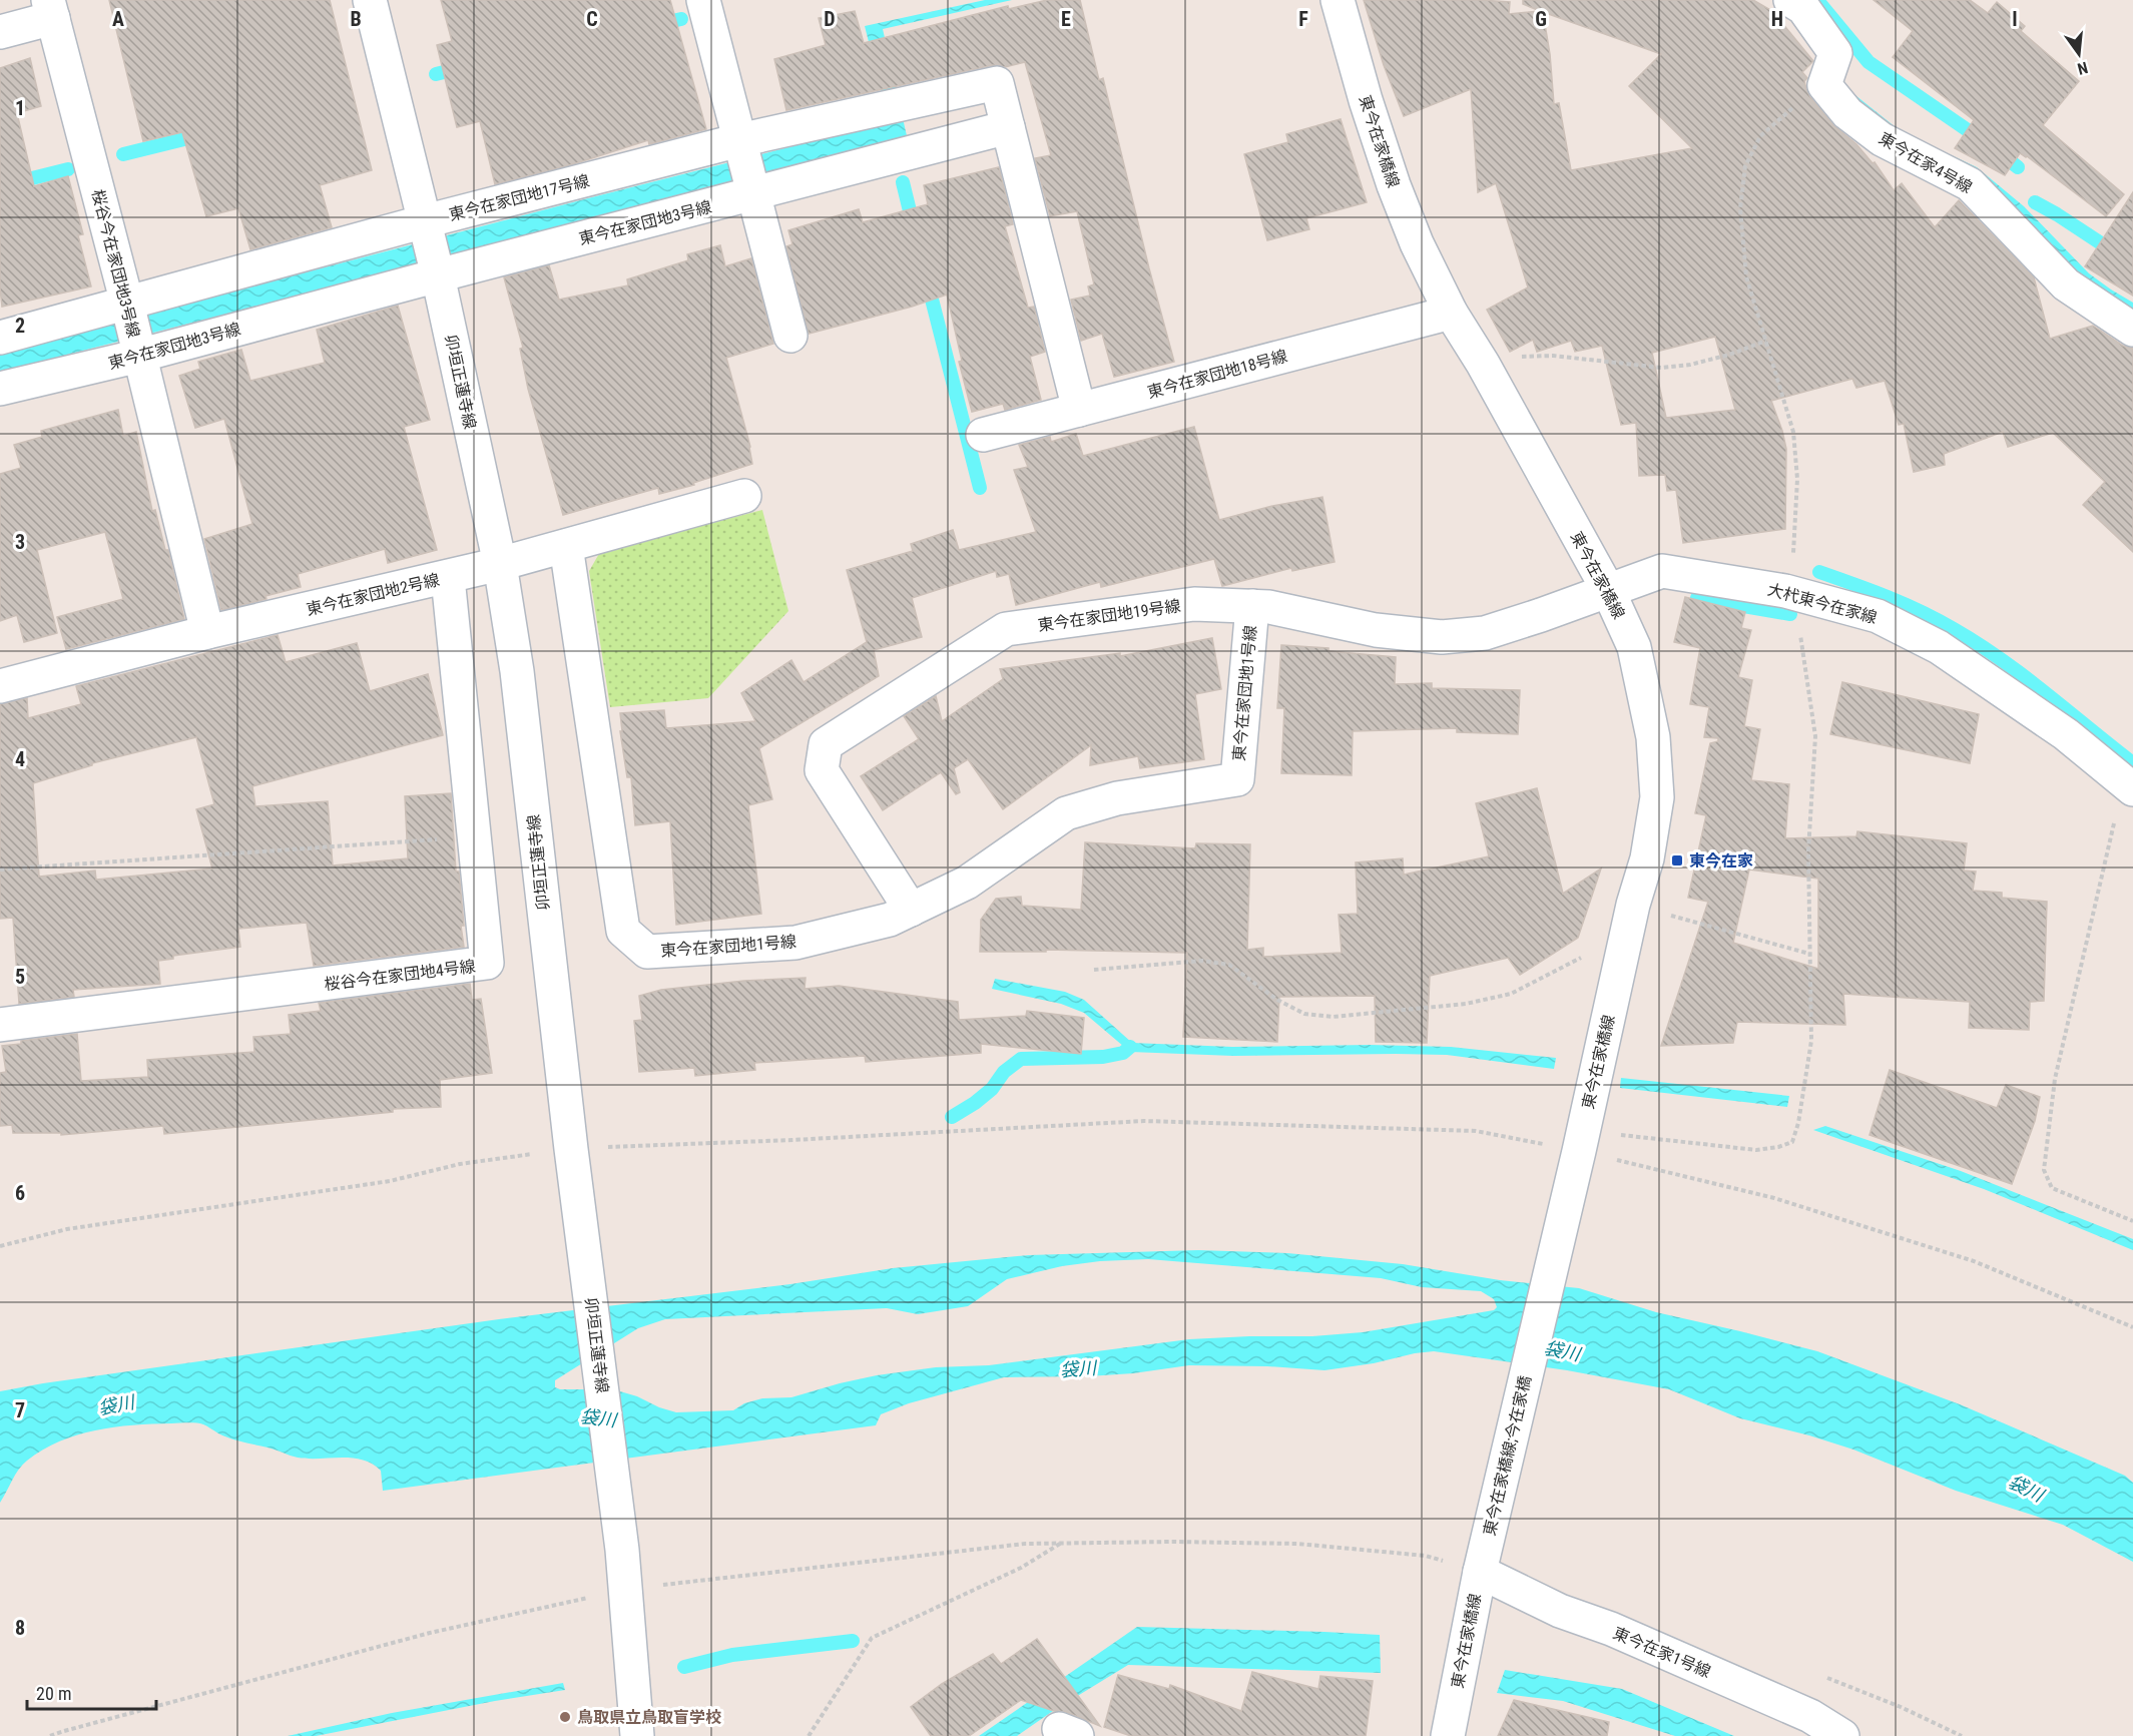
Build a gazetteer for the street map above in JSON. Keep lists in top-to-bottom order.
{
  "streets": {
    "street": [
      "東今在家橋線",
      "東今在家4号線",
      "東今在家団地17号線",
      "東今在家団地3号線",
      "桜谷今在家団地3号線",
      "東今在家団地18号線",
      "卯垣正蓮寺線",
      "東今在家団地2号線",
      "大杙東今在家線",
      "東今在家団地19号線",
      "東今在家団地1号線",
      "桜谷今在家団地4号線",
      "東今在家橋線;今在家橋",
      "東今在家1号線"
    ]
  },
  "crossings": [
    ["東今在家橋線", "東今在家団地18号線"],
    ["東今在家橋線", "大杙東今在家線"],
    ["東今在家橋線", "東今在家団地19号線"],
    ["東今在家橋線", "東今在家橋線;今在家橋"],
    ["東今在家橋線", "東今在家1号線"],
    ["東今在家団地17号線", "東今在家団地3号線"],
    ["東今在家団地17号線", "桜谷今在家団地3号線"],
    ["東今在家団地17号線", "卯垣正蓮寺線"],
    ["東今在家団地3号線", "桜谷今在家団地3号線"],
    ["東今在家団地3号線", "卯垣正蓮寺線"],
    ["桜谷今在家団地3号線", "東今在家団地2号線"],
    ["卯垣正蓮寺線", "東今在家団地2号線"],
    ["東今在家団地2号線", "東今在家団地1号線"],
    ["東今在家団地2号線", "桜谷今在家団地4号線"],
    ["大杙東今在家線", "東今在家団地19号線"],
    ["東今在家団地19号線", "東今在家団地1号線"],
    ["東今在家橋線;今在家橋", "東今在家1号線"]
  ],
  "water": ["袋川"],
  "places": {
    "transit": ["東今在家"],
    "other": ["鳥取県立鳥取盲学校"]
  },
  "scale_bar": "20 m",
  "north": "bottom",
  "grid": {
    "columns": [
      "A",
      "B",
      "C",
      "D",
      "E",
      "F",
      "G",
      "H",
      "I"
    ],
    "rows": [
      "1",
      "2",
      "3",
      "4",
      "5",
      "6",
      "7",
      "8"
    ]
  }
}
